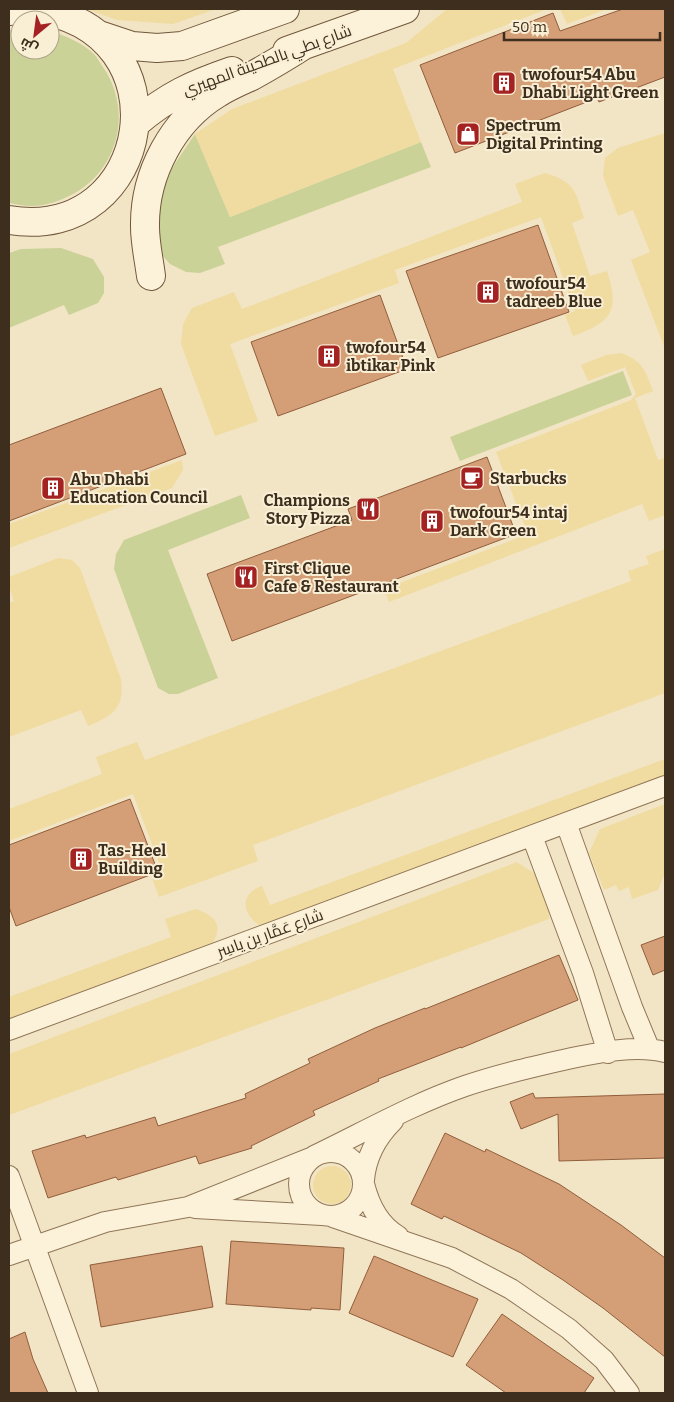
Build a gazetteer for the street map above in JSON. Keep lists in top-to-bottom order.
{
  "streets": {
    "street": ["شارع بطي بالطحينة المهيري", "شارع عَمَّار بن ياسِر"]
  },
  "places": {
    "building": [
      "twofour54 Abu Dhabi Light Green",
      "twofour54 tadreeb Blue",
      "twofour54 ibtikar Pink",
      "Abu Dhabi Education Council",
      "twofour54 intaj Dark Green",
      "Tas-Heel Building"
    ],
    "shop": ["Spectrum Digital Printing"],
    "cafe": ["Starbucks"],
    "restaurant": ["Champions Story Pizza", "First Clique Cafe & Restaurant"]
  },
  "scale_bar": "50 m",
  "north": "bottom left"
}
